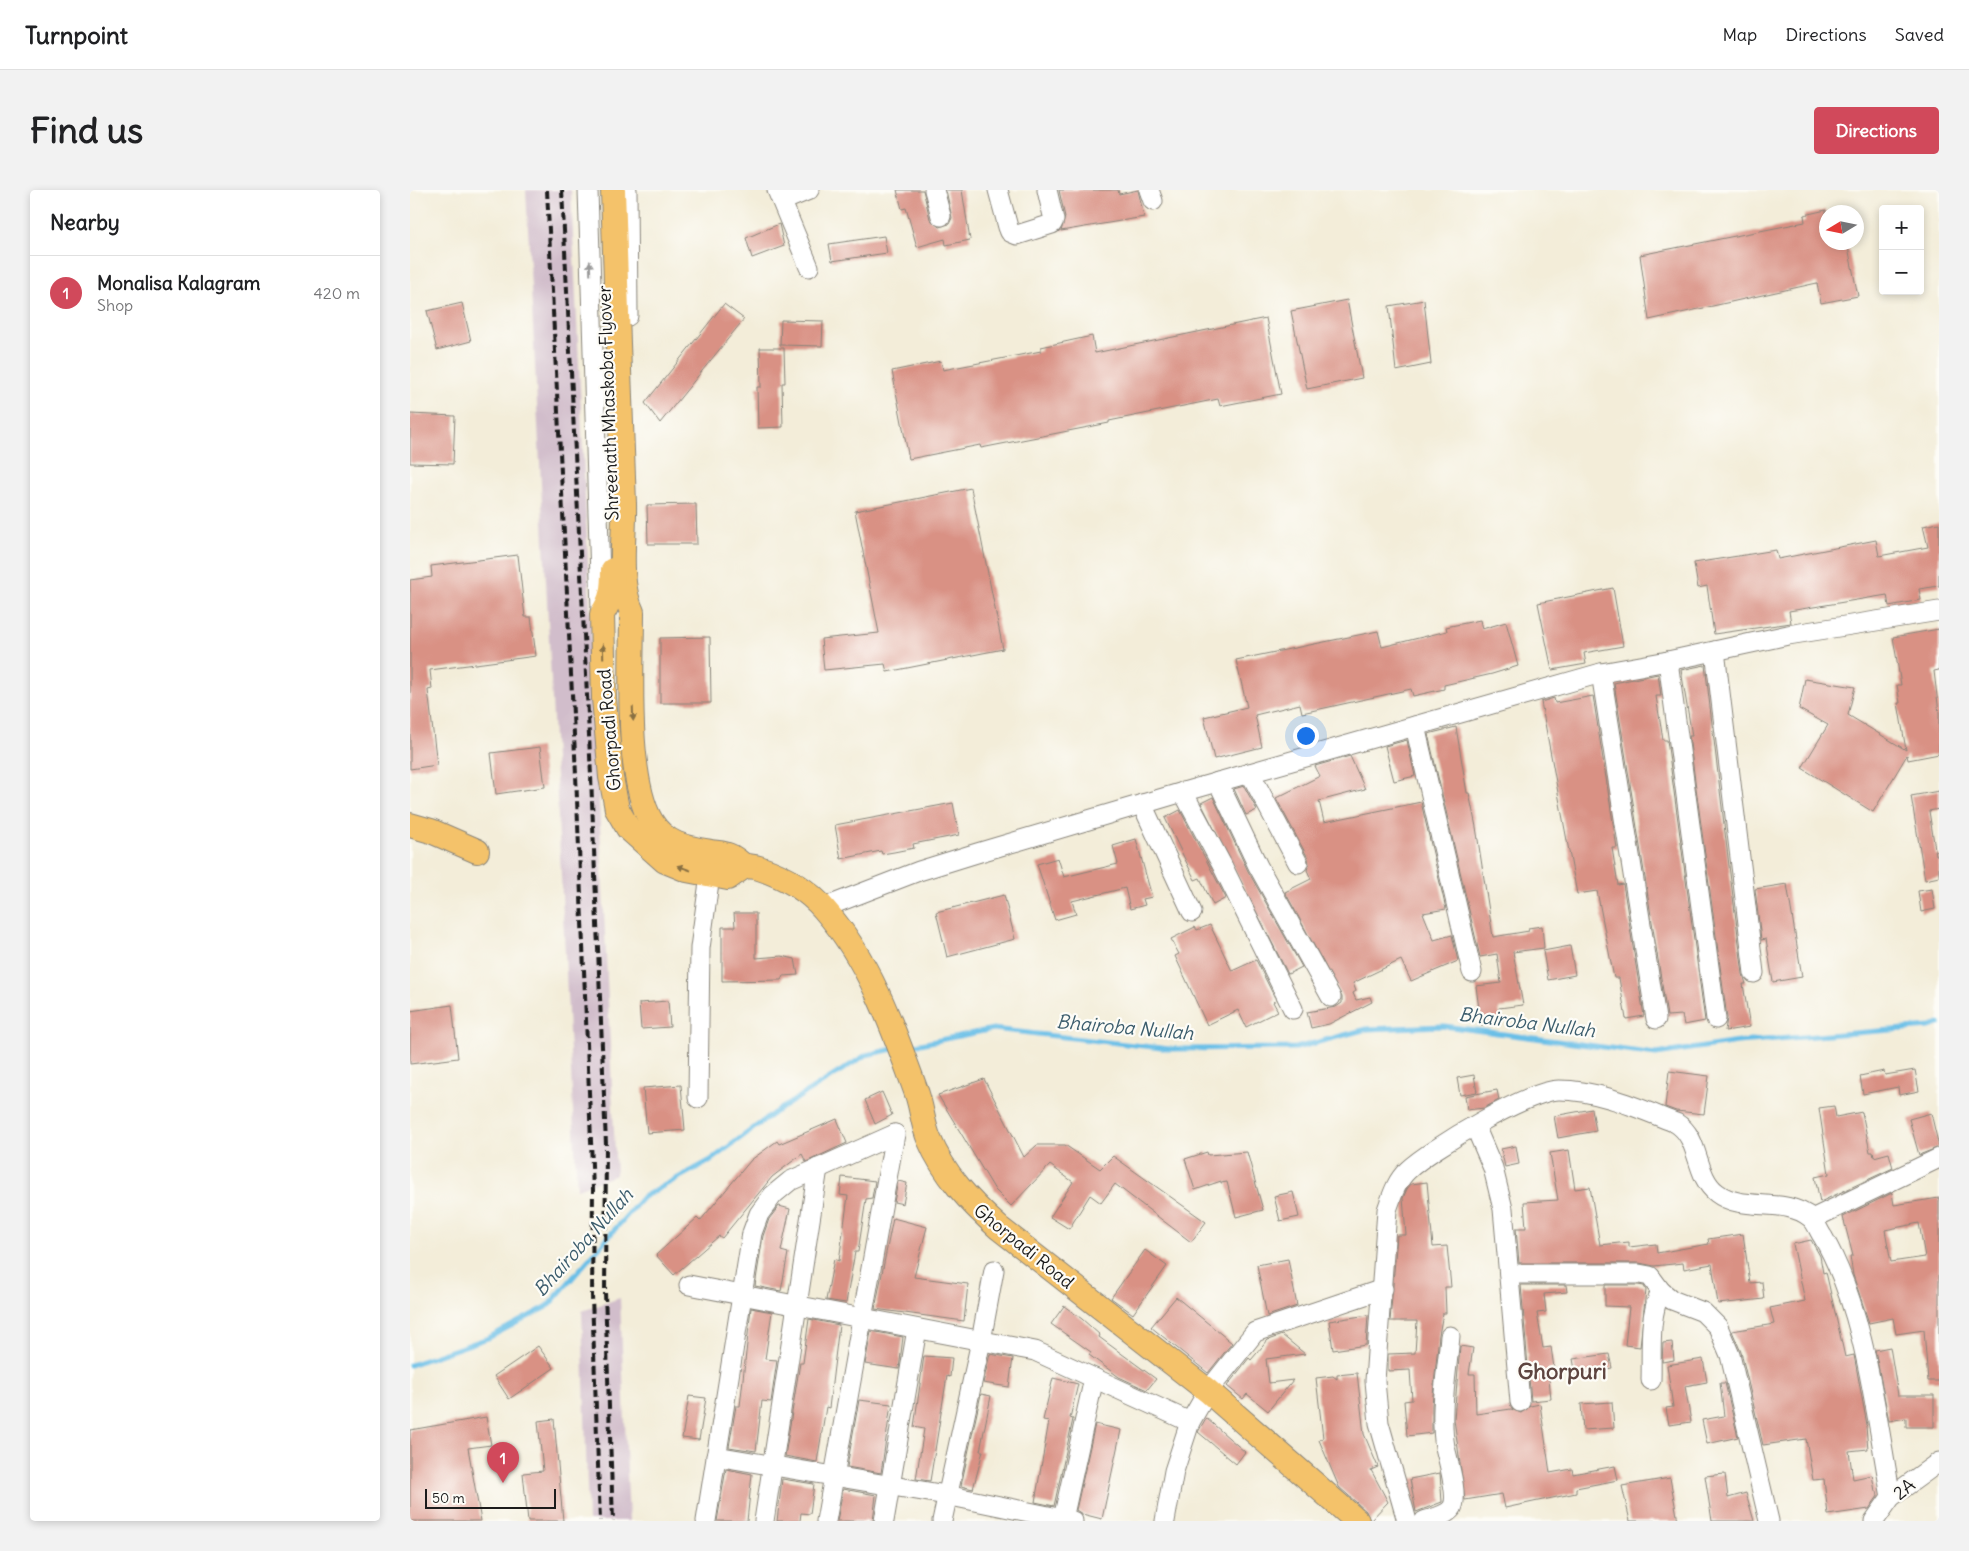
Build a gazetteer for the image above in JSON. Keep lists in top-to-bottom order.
{
  "streets": {
    "main road": ["Shreenath Mhaskoba Flyover", "Ghorpadi Road"],
    "street": ["2A"]
  },
  "crossings": [
    ["Shreenath Mhaskoba Flyover", "Ghorpadi Road"]
  ],
  "districts": ["Ghorpuri"],
  "water": ["Bhairoba Nullah"],
  "scale_bar": "50 m",
  "north": "left",
  "page": {
    "header": "Turnpoint",
    "nav": ["Map", "Directions", "Saved"],
    "buttons": "Directions",
    "title": "Find us",
    "heading": "Nearby",
    "map_buttons": ["+", "−"],
    "list": [
      {
        "mark": "1",
        "name": "Monalisa Kalagram",
        "note": "Shop",
        "value": "420 m"
      }
    ],
    "pins": "1",
    "scale": "50 m"
  }
}
